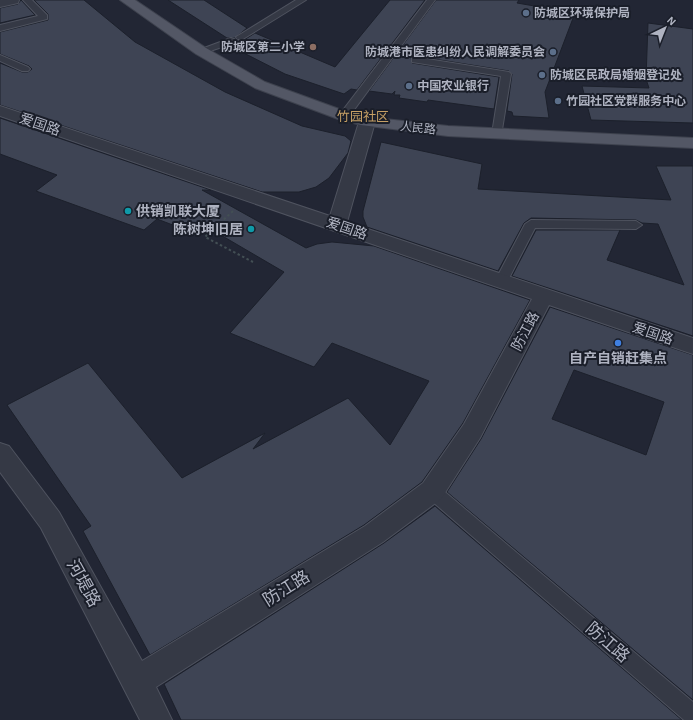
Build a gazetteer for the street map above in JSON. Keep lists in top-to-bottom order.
{
  "streets": {
    "main road": ["人民路"],
    "street": ["爱国路", "防江路", "河堤路"]
  },
  "crossings": [
    ["爱国路", "防江路"],
    ["防江路", "河堤路"]
  ],
  "districts": ["竹园社区"],
  "places": [
    "防城区环境保护局",
    "防城区第二小学",
    "防城港市医患纠纷人民调解委员会",
    "防城区民政局婚姻登记处",
    "中国农业银行",
    "竹园社区党群服务中心",
    "供销凯联大厦",
    "陈树坤旧居",
    "自产自销赶集点"
  ],
  "north": "top right"
}
